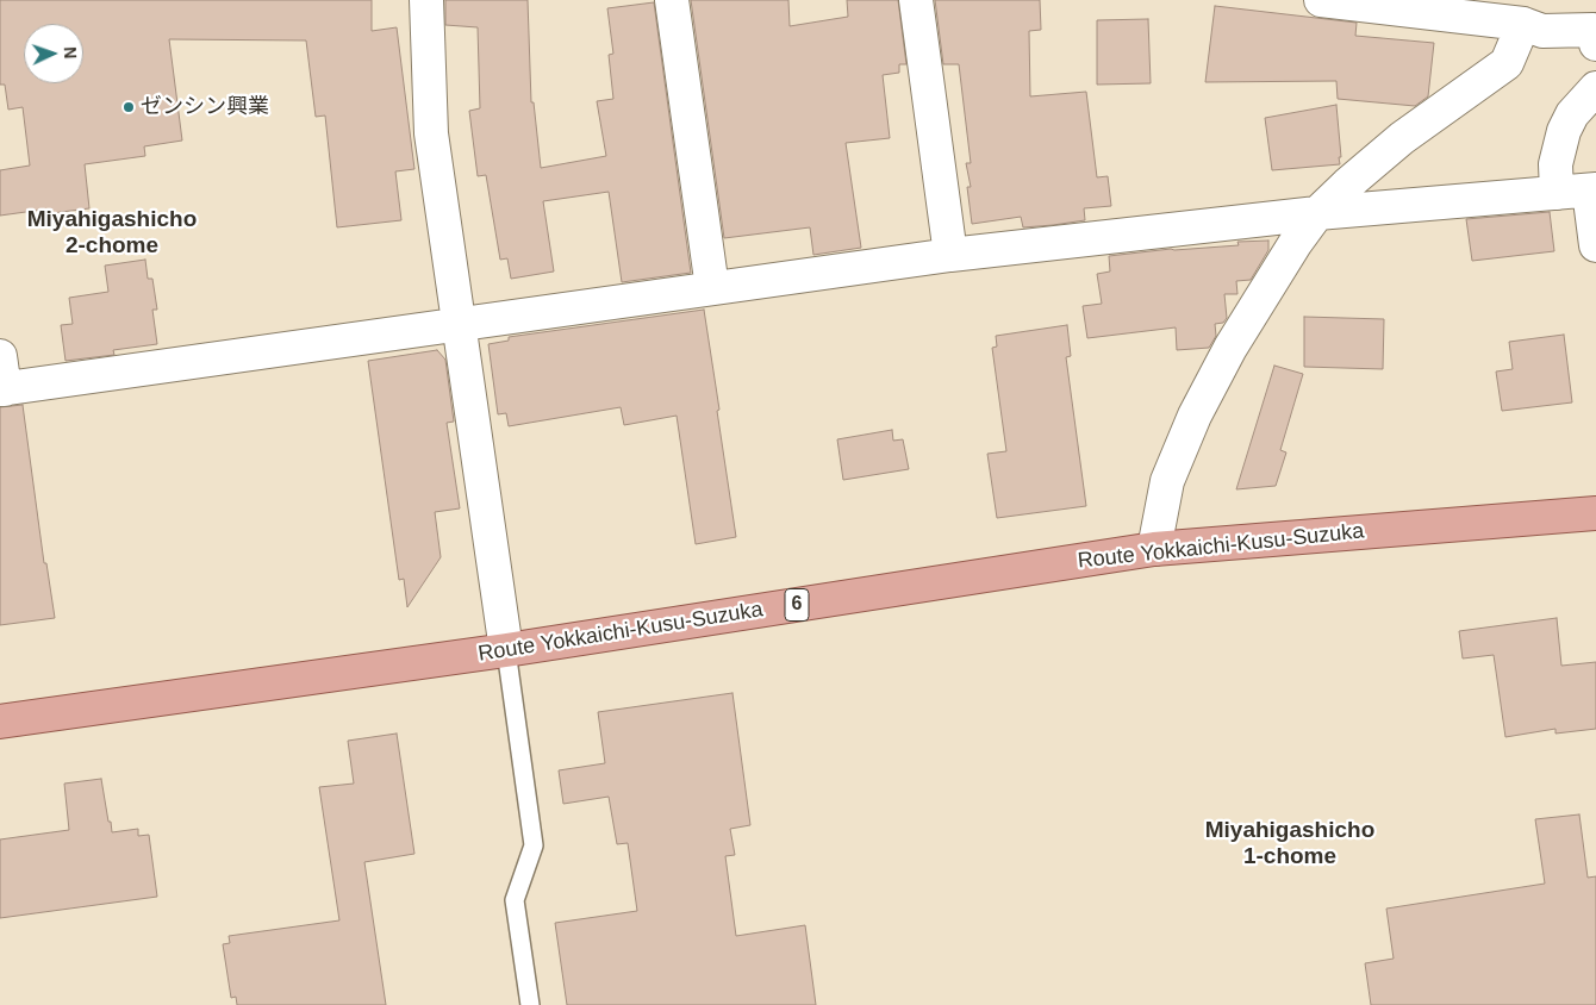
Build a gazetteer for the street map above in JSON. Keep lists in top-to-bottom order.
{
  "streets": {
    "main road": ["Route Yokkaichi-Kusu-Suzuka", "6"]
  },
  "districts": ["Miyahigashicho 2-chome", "Miyahigashicho 1-chome"],
  "places": ["ゼンシン興業"],
  "north": "right"
}
